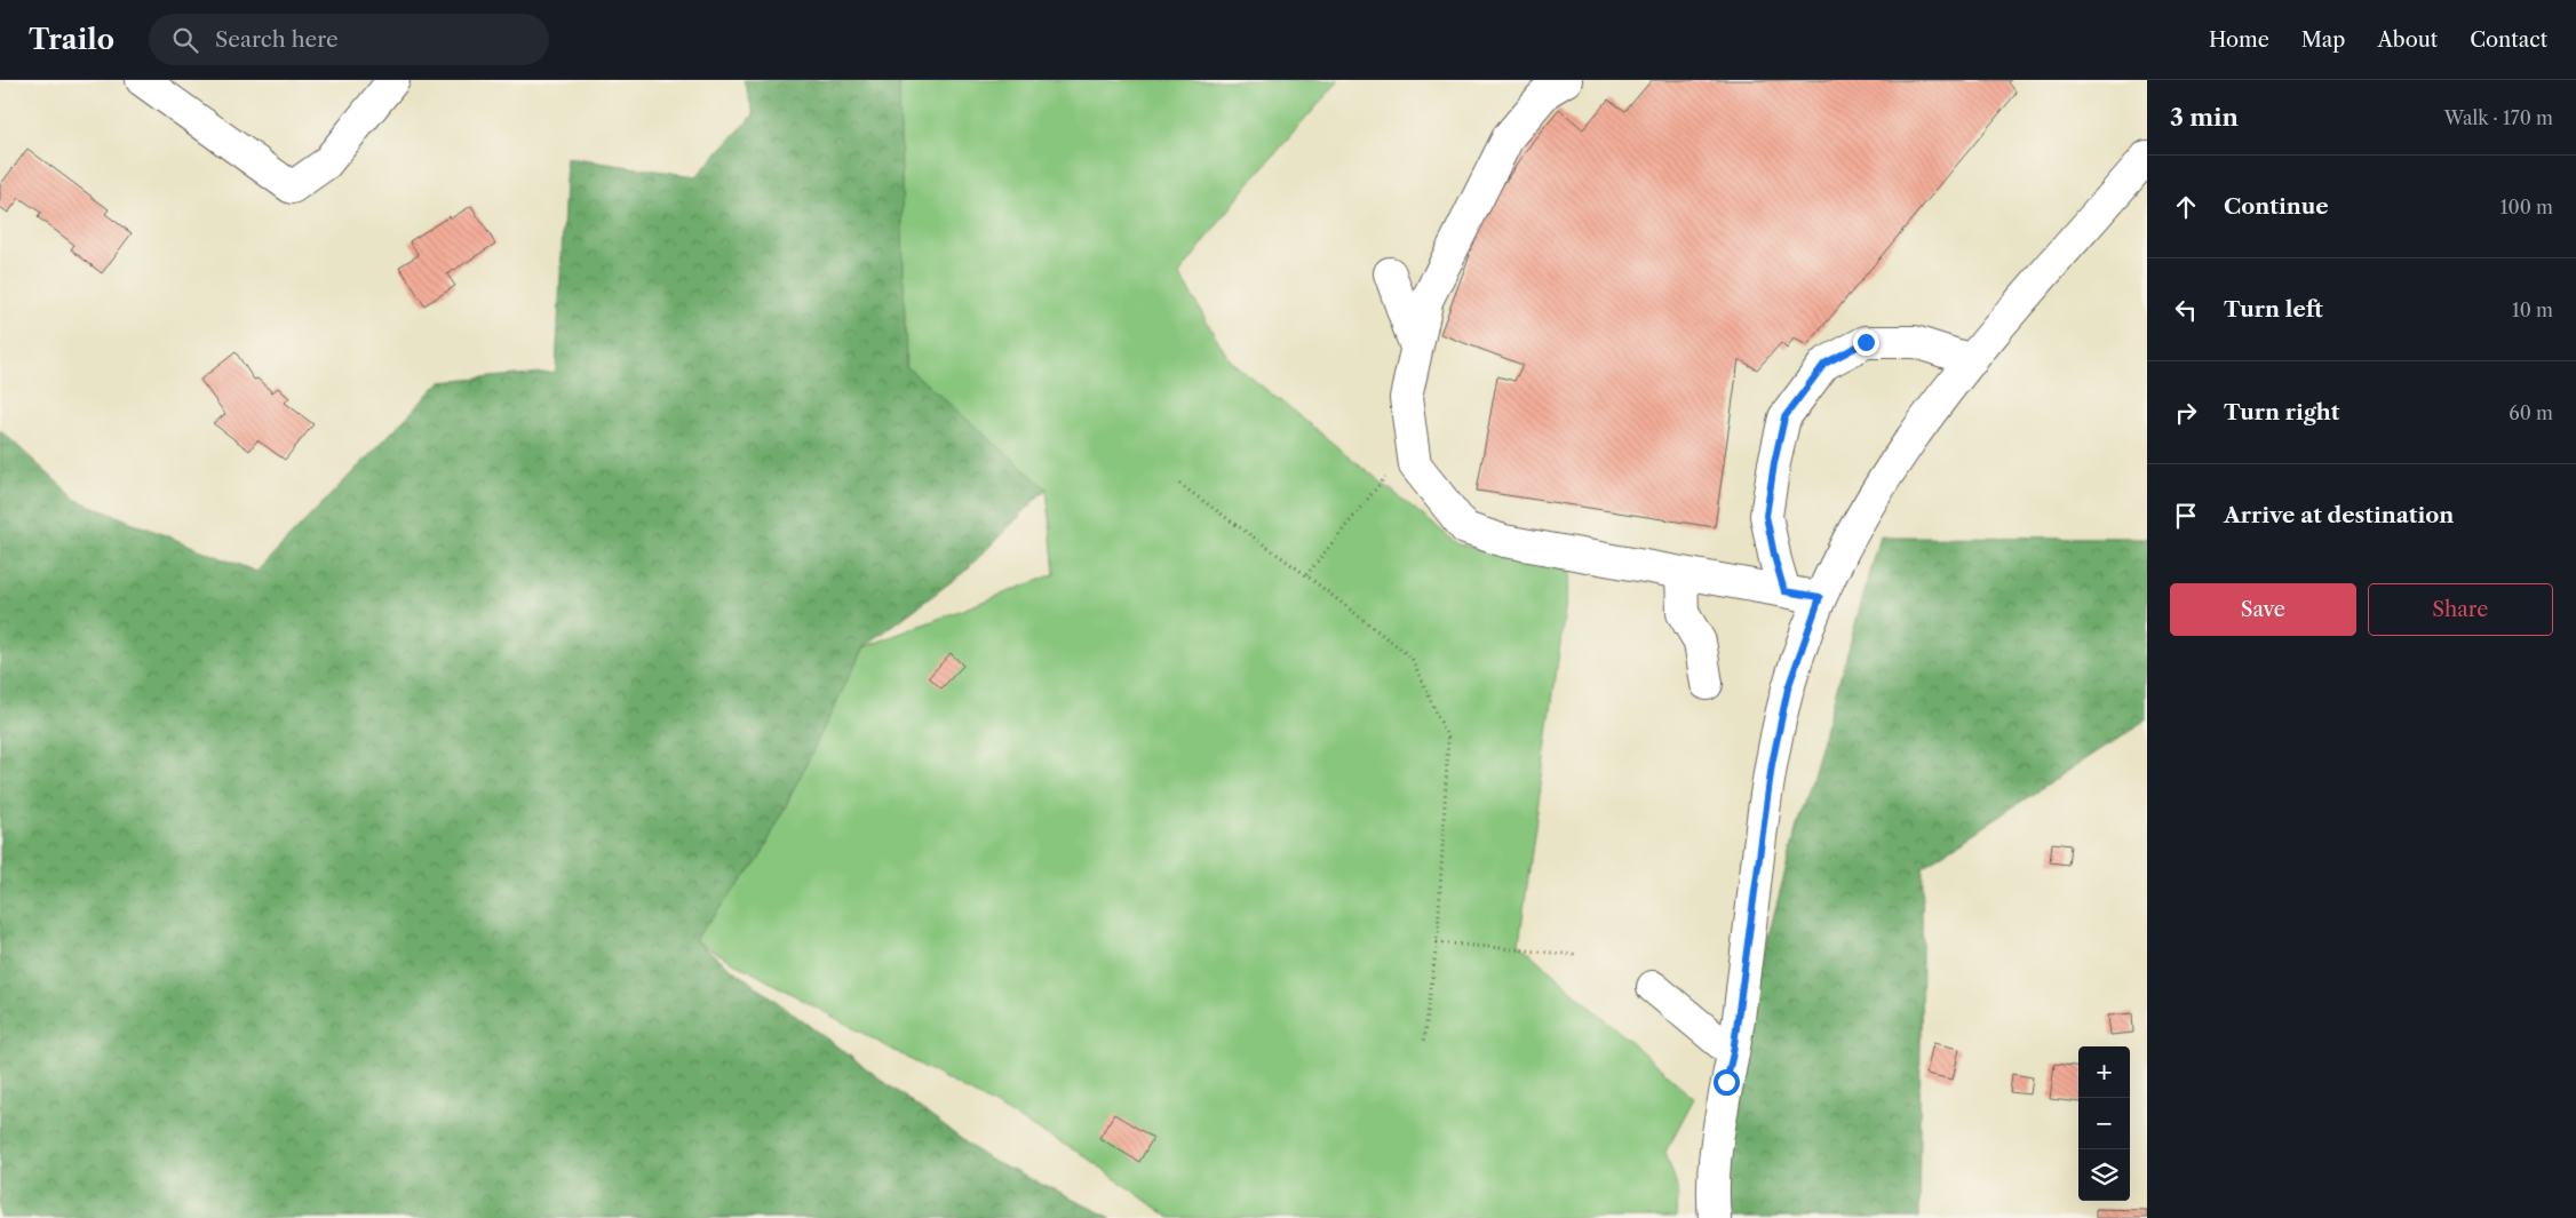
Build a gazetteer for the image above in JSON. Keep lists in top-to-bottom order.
{
  "page": {
    "header": "Trailo",
    "search": "Search here",
    "nav": [
      "Home",
      "Map",
      "About",
      "Contact"
    ],
    "heading": ["3 min", "Walk · 170 m"],
    "list": [
      ["Continue", "100 m"],
      ["Turn left", "10 m"],
      ["Turn right", "60 m"],
      "Arrive at destination"
    ],
    "buttons": ["Save", "Share"],
    "map_buttons": ["+", "−"]
  }
}
